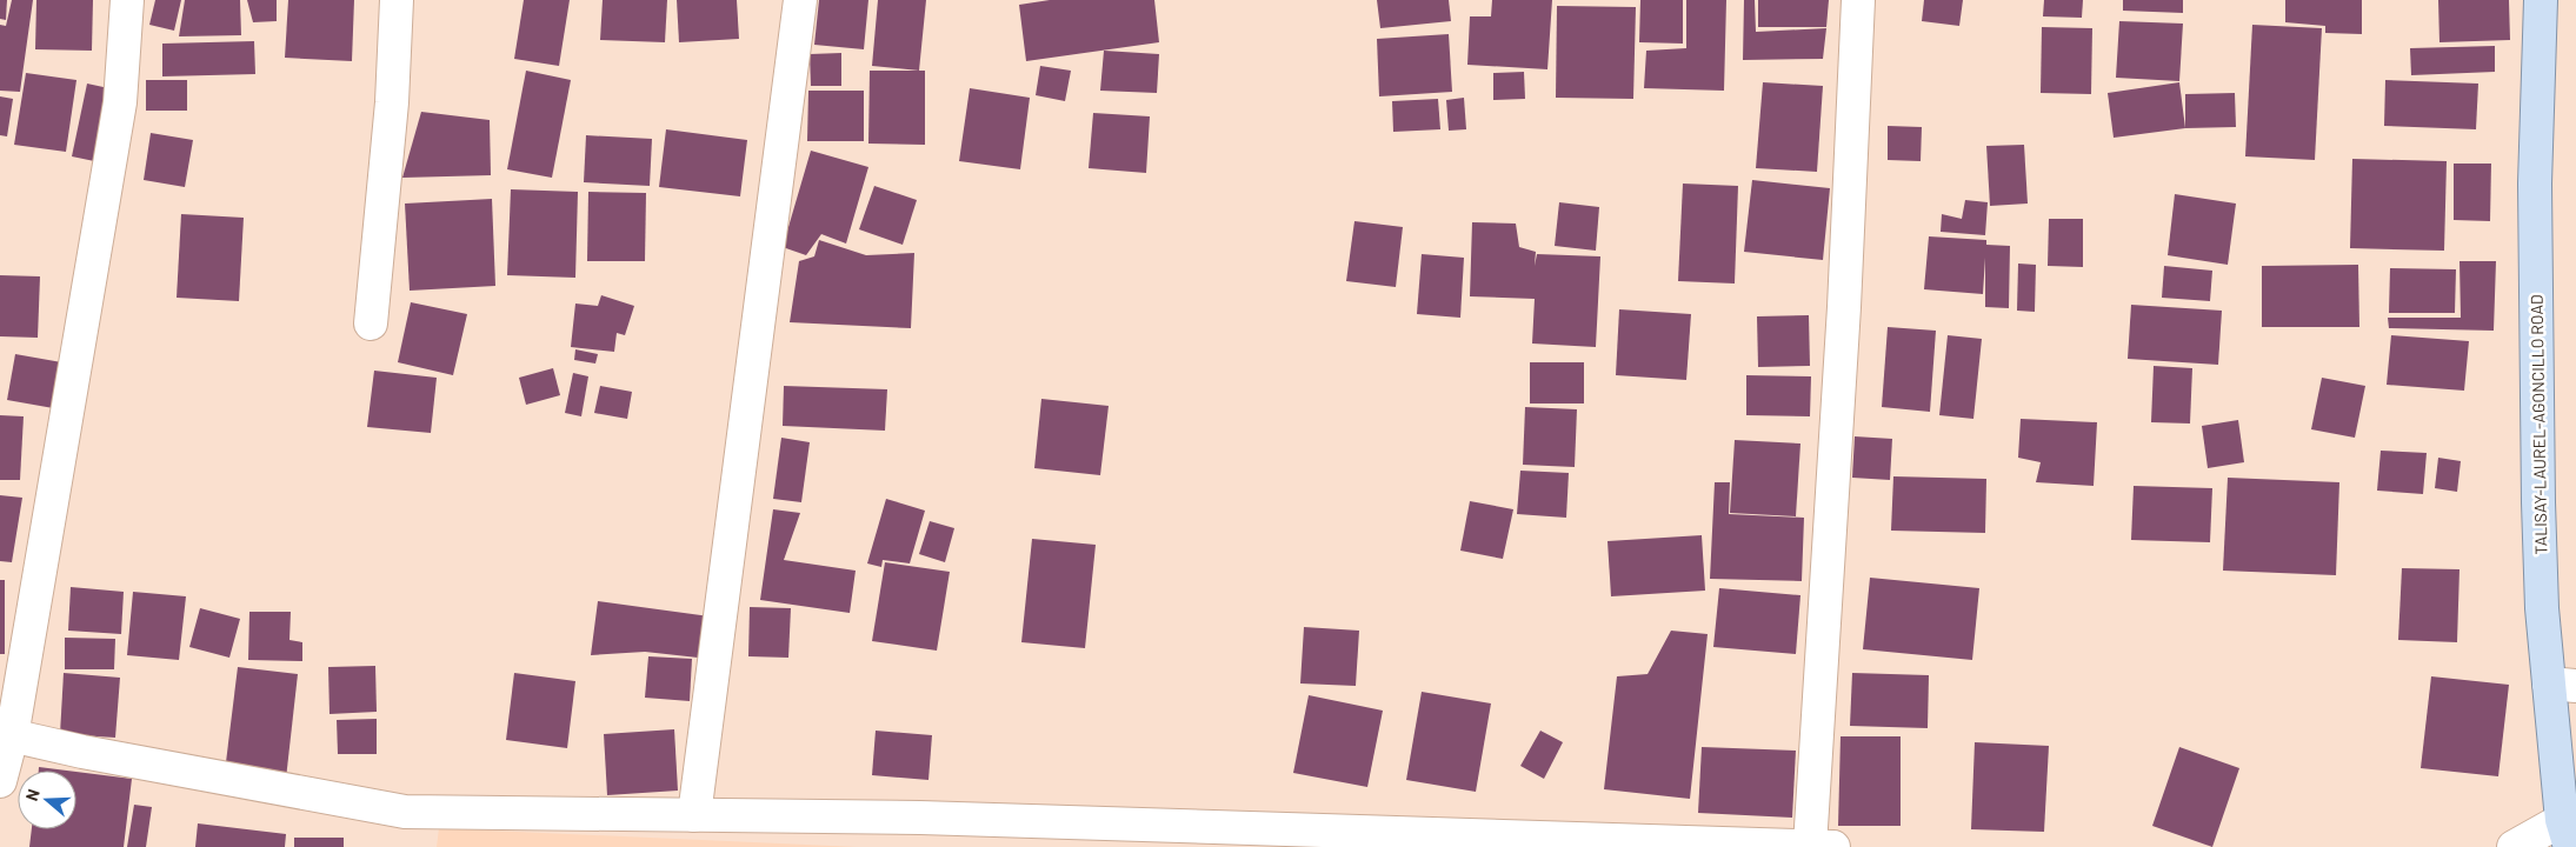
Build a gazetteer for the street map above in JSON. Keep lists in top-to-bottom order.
{
  "streets": {
    "main road": ["TALISAY-LAUREL-AGONCILLO ROAD"]
  },
  "north": "left"
}
